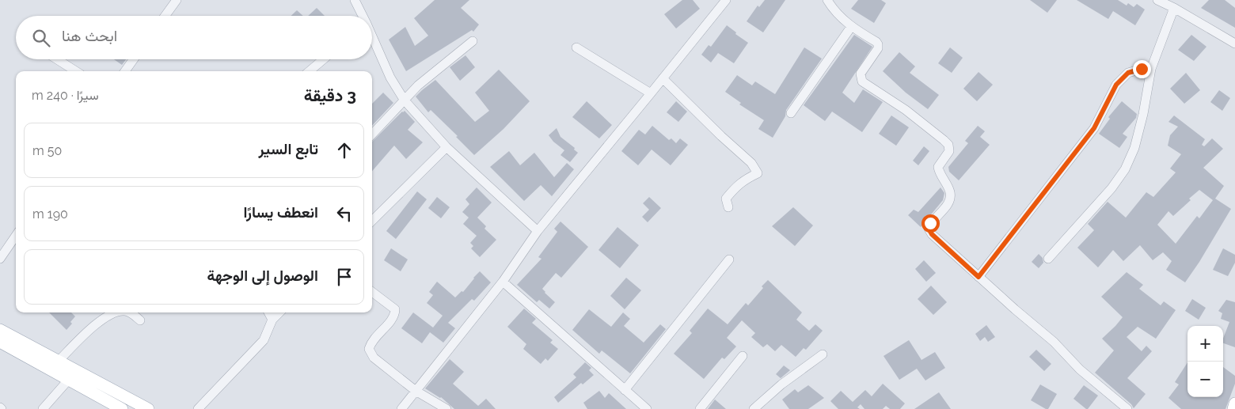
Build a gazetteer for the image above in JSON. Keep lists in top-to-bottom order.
{
  "page": {
    "search": "ابحث هنا",
    "heading": ["3 دقيقة", "سيرًا · 240 m"],
    "list": [
      ["تابع السير", "50 m"],
      ["انعطف يسارًا", "190 m"],
      "الوصول إلى الوجهة"
    ],
    "map_buttons": ["+", "−"]
  }
}
